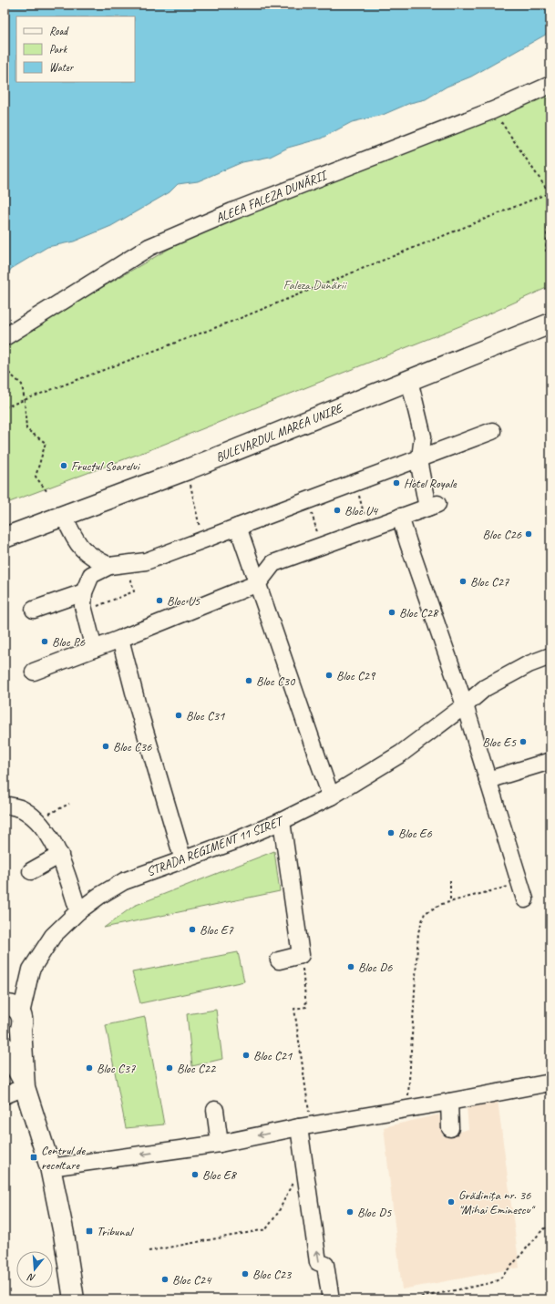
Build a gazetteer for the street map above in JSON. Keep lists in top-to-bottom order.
{
  "streets": {
    "main road": ["BULEVARDUL MAREA UNIRE", "STRADA REGIMENT 11 SIRET"],
    "street": ["ALEEA FALEZA DUNĂRII"]
  },
  "parks": ["Faleza Dunării"],
  "places": {
    "other": [
      "Fructul Soarelui",
      "Hotel Royale",
      "Bloc U4",
      "Bloc C26",
      "Bloc C27",
      "Bloc U5",
      "Bloc C28",
      "Bloc P6",
      "Bloc C29",
      "Bloc C30",
      "Bloc C31",
      "Bloc E5",
      "Bloc C36",
      "Bloc E6",
      "Bloc E7",
      "Bloc D6",
      "Bloc C21",
      "Bloc C37",
      "Bloc C22",
      "Bloc E8",
      "Grădinița nr. 36 \"Mihai Eminescu\"",
      "Bloc D5",
      "Bloc C23",
      "Bloc C24"
    ],
    "transit": ["Centrul de recoltare", "Tribunal"]
  },
  "legend": ["Road", "Park", "Water"],
  "north": "bottom"
}
